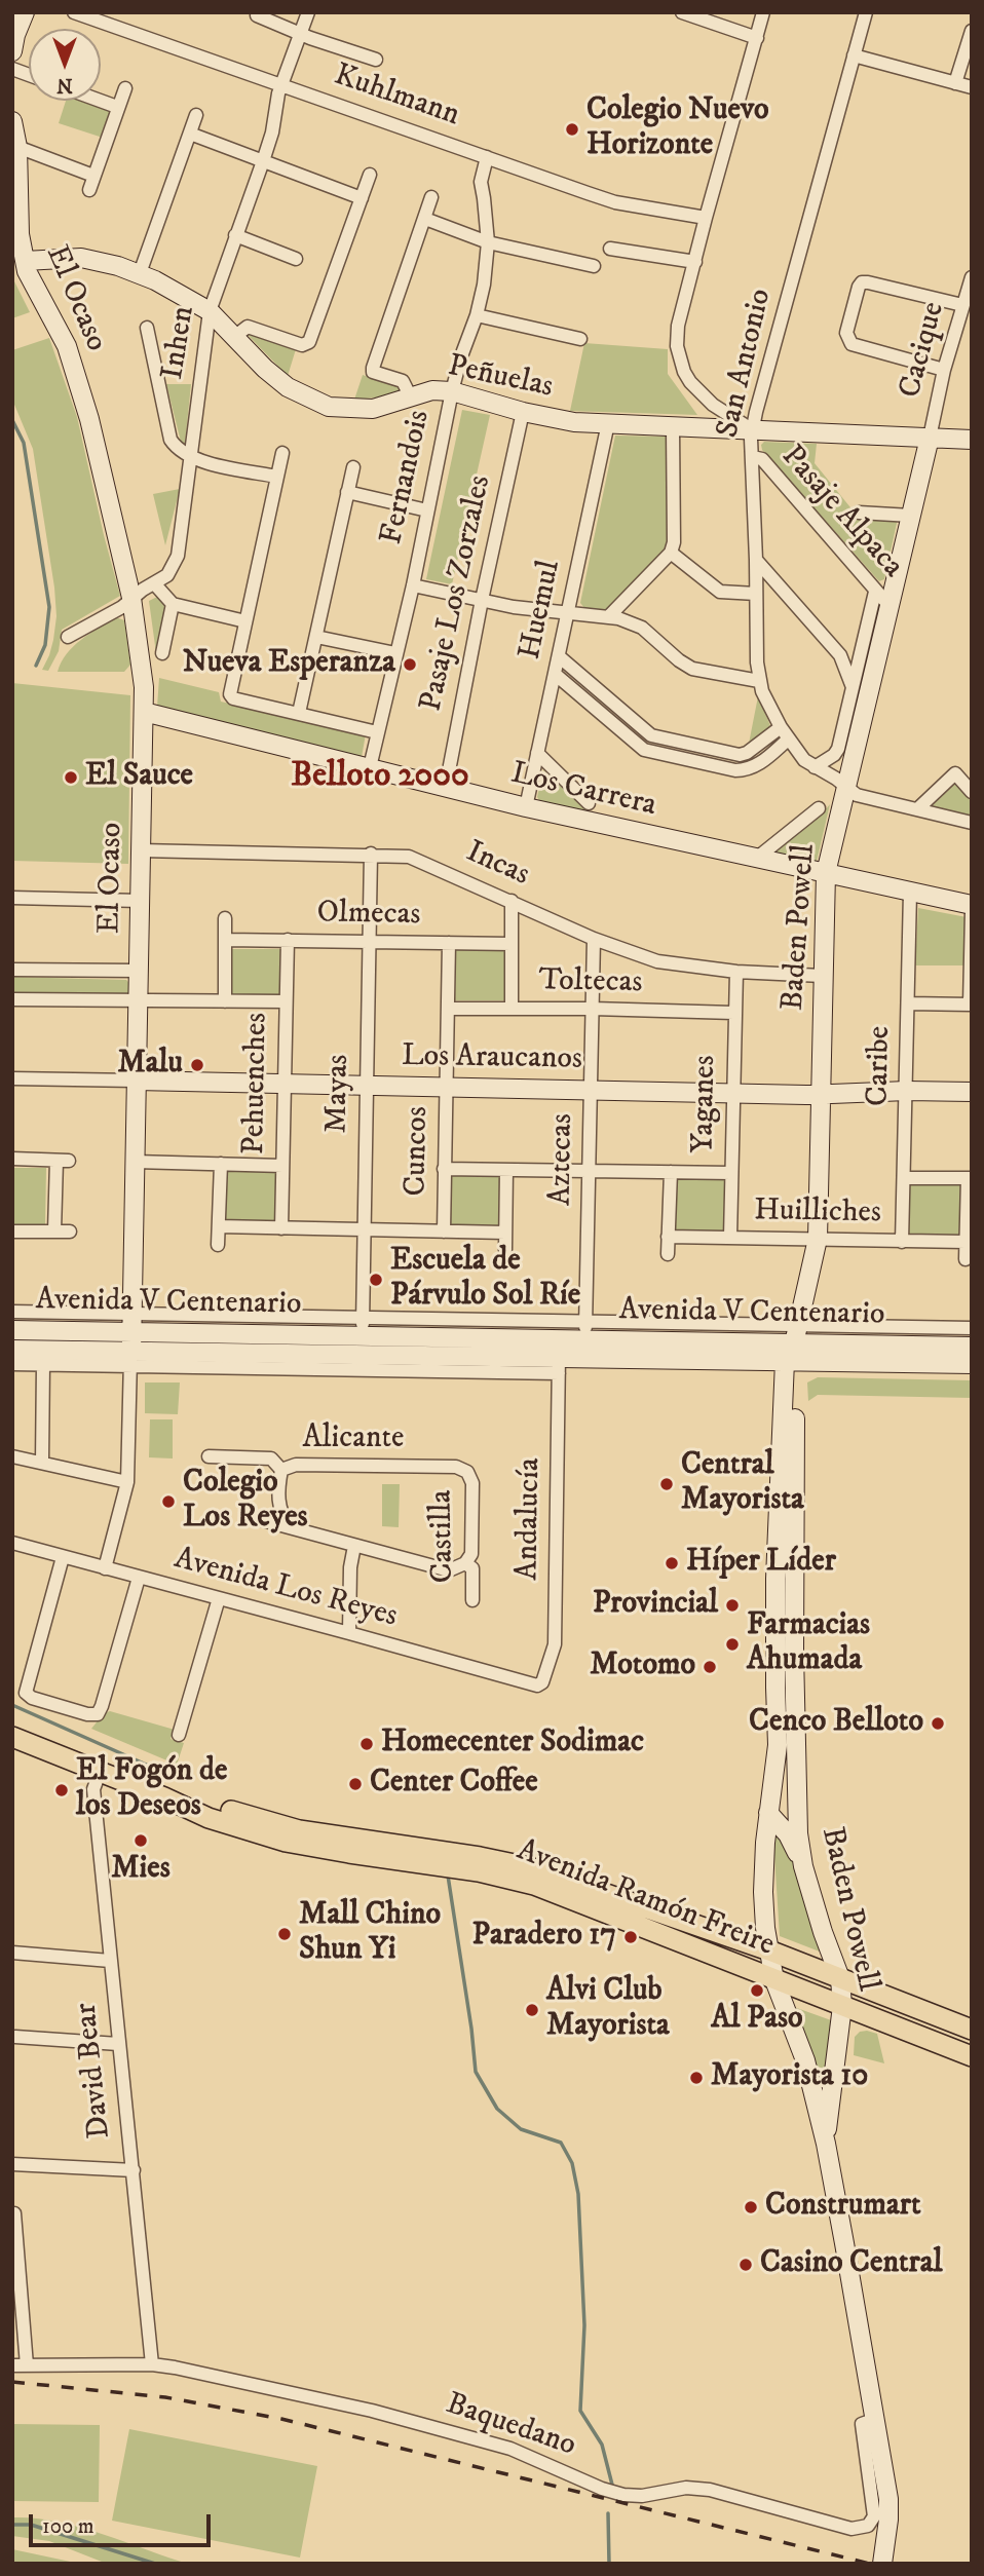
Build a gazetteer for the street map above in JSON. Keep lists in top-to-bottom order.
{
  "streets": {
    "main road": ["Avenida Ramón Freire"],
    "street": [
      "Kuhlmann",
      "El Ocaso",
      "Inhen",
      "Cacique",
      "San Antonio",
      "Peñuelas",
      "Fernandois",
      "Pasaje Alpaca",
      "Pasaje Los Zorzales",
      "Huemul",
      "Los Carrera",
      "Incas",
      "Olmecas",
      "Baden Powell",
      "Toltecas",
      "Los Araucanos",
      "Caribe",
      "Pehuenches",
      "Mayas",
      "Yaganes",
      "Cuncos",
      "Aztecas",
      "Huilliches",
      "Avenida V Centenario",
      "Alicante",
      "Andalucía",
      "Castilla",
      "Avenida Los Reyes",
      "David Bear",
      "Baquedano"
    ]
  },
  "crossings": [
    ["Kuhlmann", "Inhen"],
    ["Kuhlmann", "Fernandois"],
    ["El Ocaso", "Inhen"],
    ["El Ocaso", "Peñuelas"],
    ["El Ocaso", "Los Carrera"],
    ["El Ocaso", "Incas"],
    ["El Ocaso", "Los Araucanos"],
    ["El Ocaso", "Avenida V Centenario"],
    ["El Ocaso", "Avenida Los Reyes"],
    ["Inhen", "Peñuelas"],
    ["Cacique", "Peñuelas"],
    ["Cacique", "Baden Powell"],
    ["San Antonio", "Peñuelas"],
    ["San Antonio", "Pasaje Alpaca"],
    ["San Antonio", "Baden Powell"],
    ["Peñuelas", "Fernandois"],
    ["Peñuelas", "Pasaje Los Zorzales"],
    ["Peñuelas", "Huemul"],
    ["Peñuelas", "Baden Powell"],
    ["Fernandois", "Los Carrera"],
    ["Pasaje Alpaca", "Baden Powell"],
    ["Pasaje Los Zorzales", "Los Carrera"],
    ["Huemul", "Los Carrera"],
    ["Los Carrera", "Baden Powell"],
    ["Los Carrera", "Caribe"],
    ["Incas", "Baden Powell"],
    ["Incas", "Mayas"],
    ["Incas", "Yaganes"],
    ["Incas", "Aztecas"],
    ["Olmecas", "Pehuenches"],
    ["Olmecas", "Mayas"],
    ["Olmecas", "Cuncos"],
    ["Baden Powell", "Los Araucanos"],
    ["Baden Powell", "Huilliches"],
    ["Baden Powell", "Avenida V Centenario"],
    ["Baden Powell", "Avenida Ramón Freire"],
    ["Baden Powell", "Baquedano"],
    ["Toltecas", "Yaganes"],
    ["Toltecas", "Cuncos"],
    ["Toltecas", "Aztecas"],
    ["Los Araucanos", "Caribe"],
    ["Los Araucanos", "Pehuenches"],
    ["Los Araucanos", "Mayas"],
    ["Los Araucanos", "Yaganes"],
    ["Los Araucanos", "Cuncos"],
    ["Los Araucanos", "Aztecas"],
    ["Caribe", "Huilliches"],
    ["Mayas", "Avenida V Centenario"],
    ["Yaganes", "Huilliches"],
    ["Aztecas", "Avenida V Centenario"],
    ["Avenida V Centenario", "Andalucía"],
    ["Alicante", "Castilla"],
    ["Andalucía", "Avenida Los Reyes"],
    ["Avenida Ramón Freire", "David Bear"],
    ["David Bear", "Baquedano"]
  ],
  "districts": ["Belloto 2000"],
  "places": [
    "Colegio Nuevo Horizonte",
    "Nueva Esperanza",
    "El Sauce",
    "Malu",
    "Escuela de Párvulo Sol Ríe",
    "Central Mayorista",
    "Colegio Los Reyes",
    "Híper Líder",
    "Provincial",
    "Farmacias Ahumada",
    "Motomo",
    "Cenco Belloto",
    "Homecenter Sodimac",
    "Center Coffee",
    "El Fogón de los Deseos",
    "Mies",
    "Mall Chino Shun Yi",
    "Paradero 17",
    "Al Paso",
    "Alvi Club Mayorista",
    "Mayorista 10",
    "Construmart",
    "Casino Central"
  ],
  "scale_bar": "100 m",
  "north": "bottom"
}
